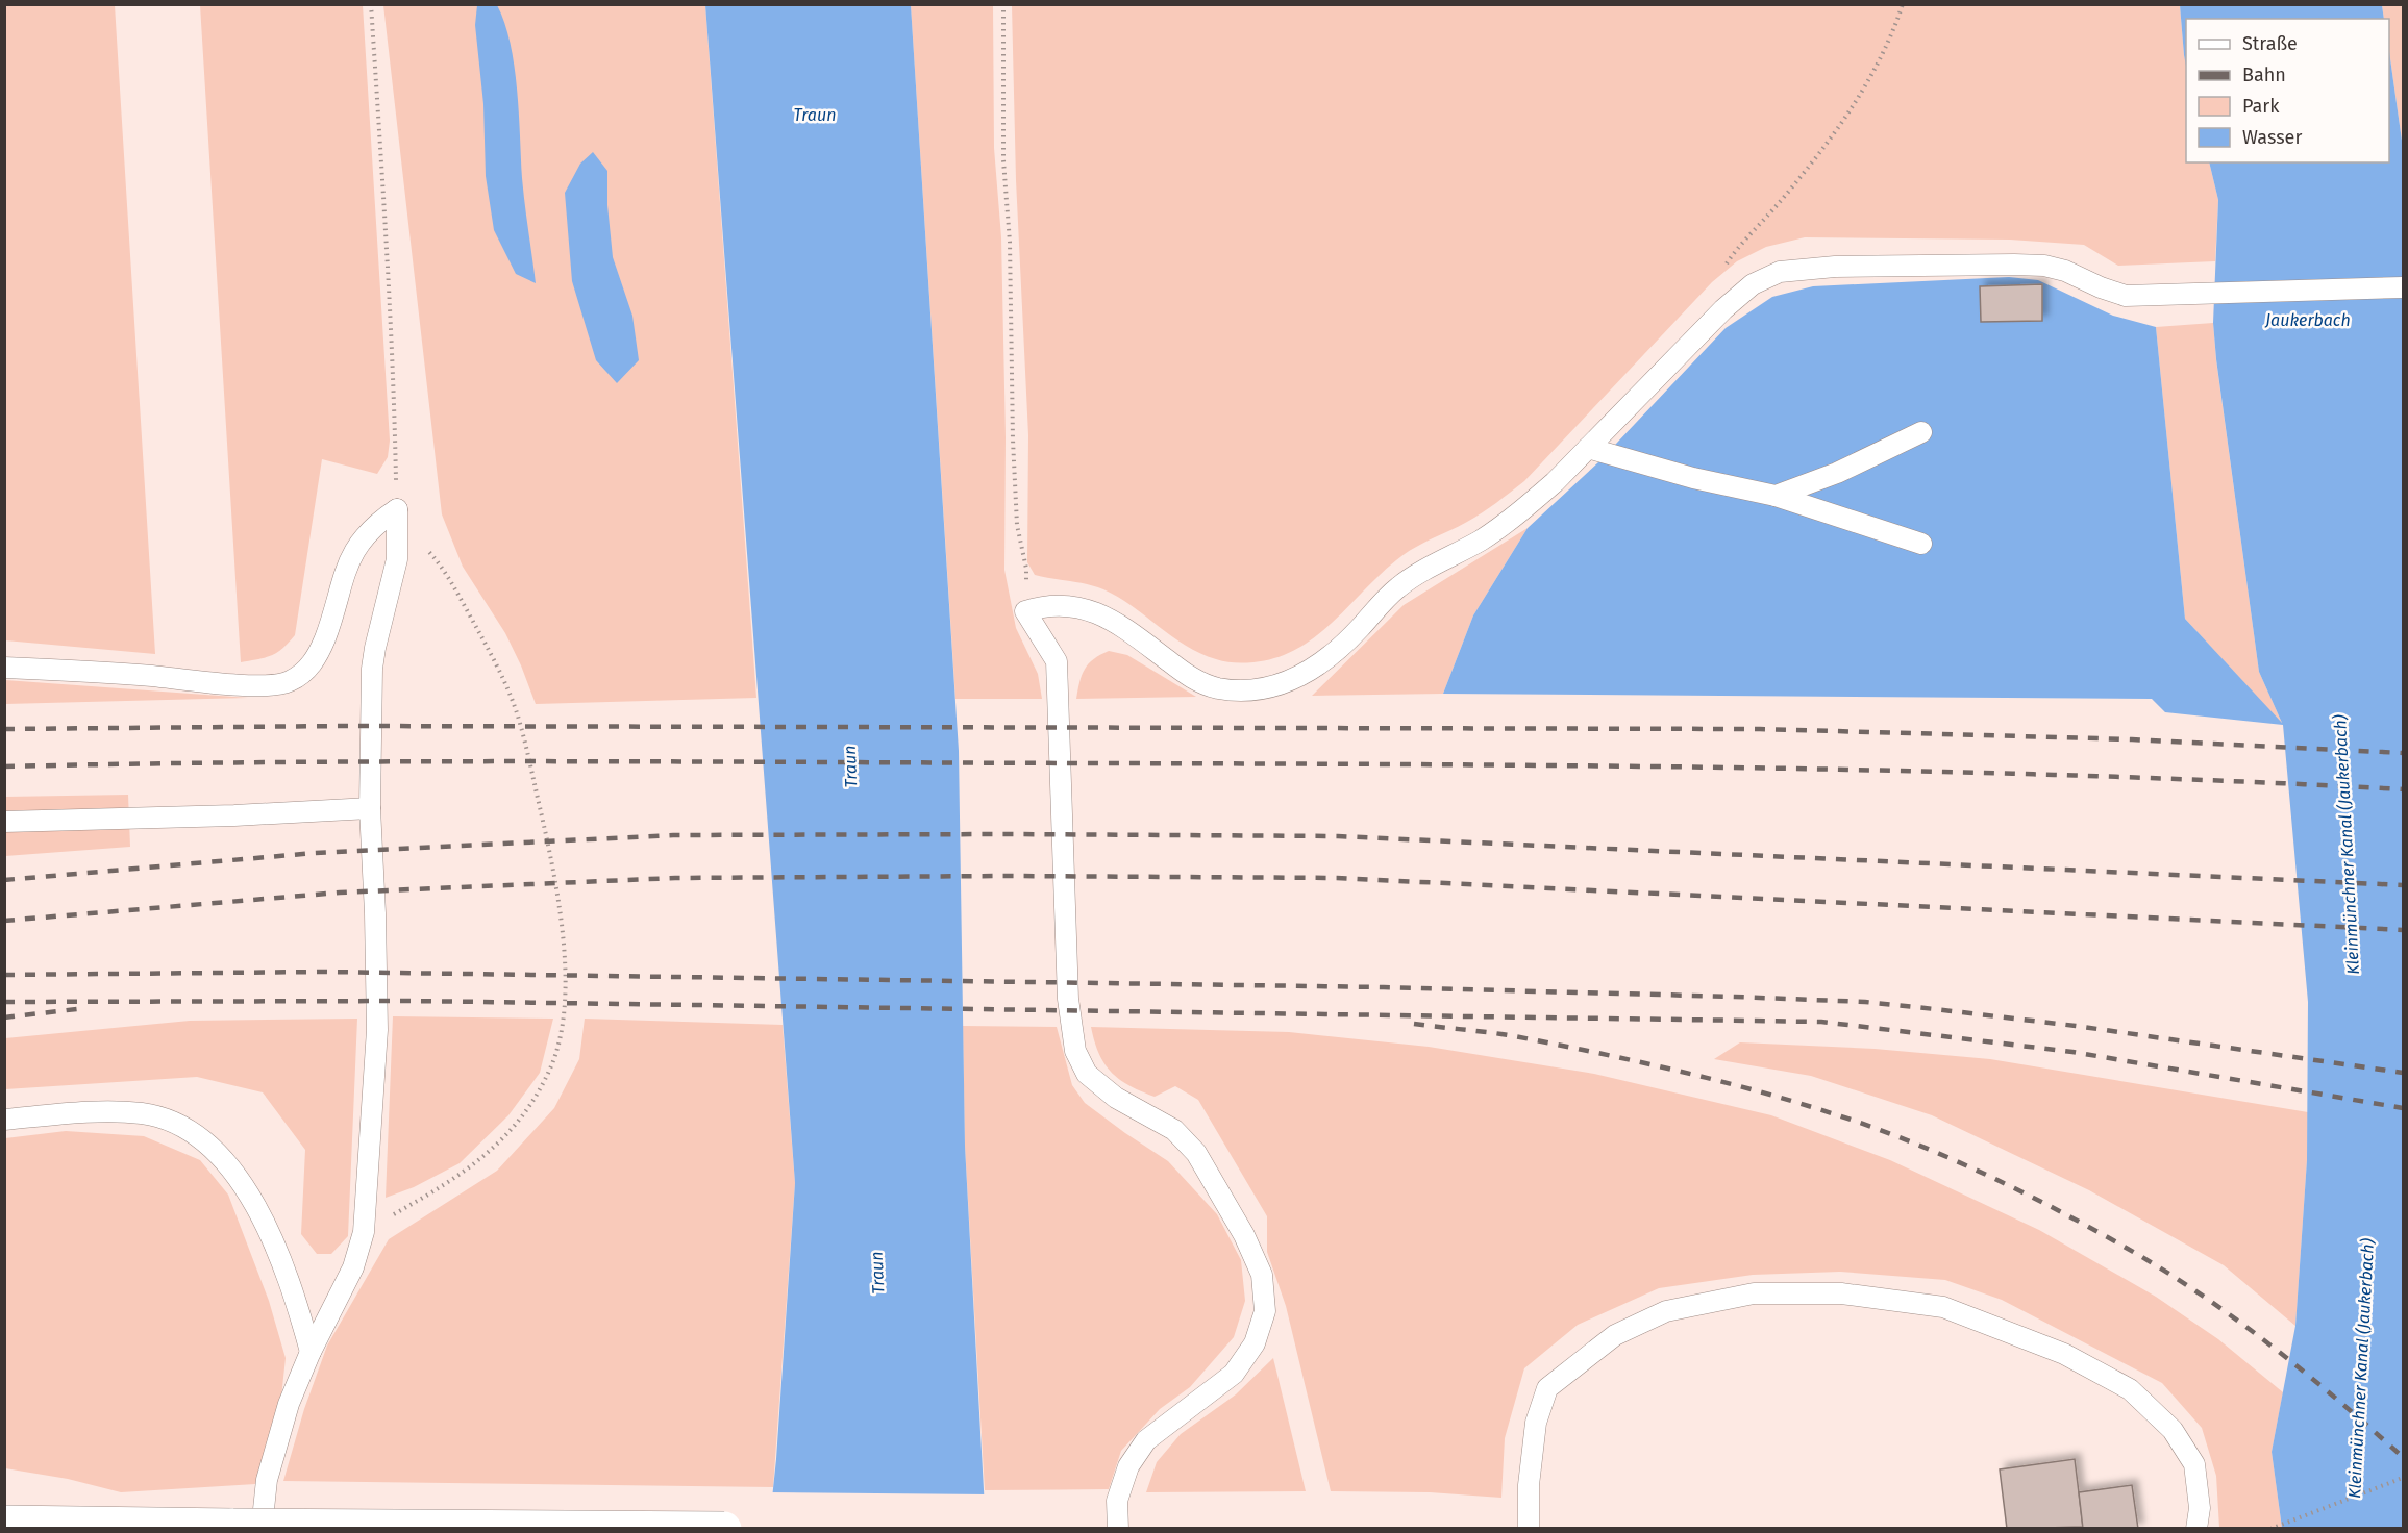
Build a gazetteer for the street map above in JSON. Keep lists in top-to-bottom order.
{
  "water": ["Traun", "Jaukerbach", "Kleinmünchner Kanal (Jaukerbach)"],
  "legend": [
    "Straße",
    "Bahn",
    "Park",
    "Wasser"
  ]
}
